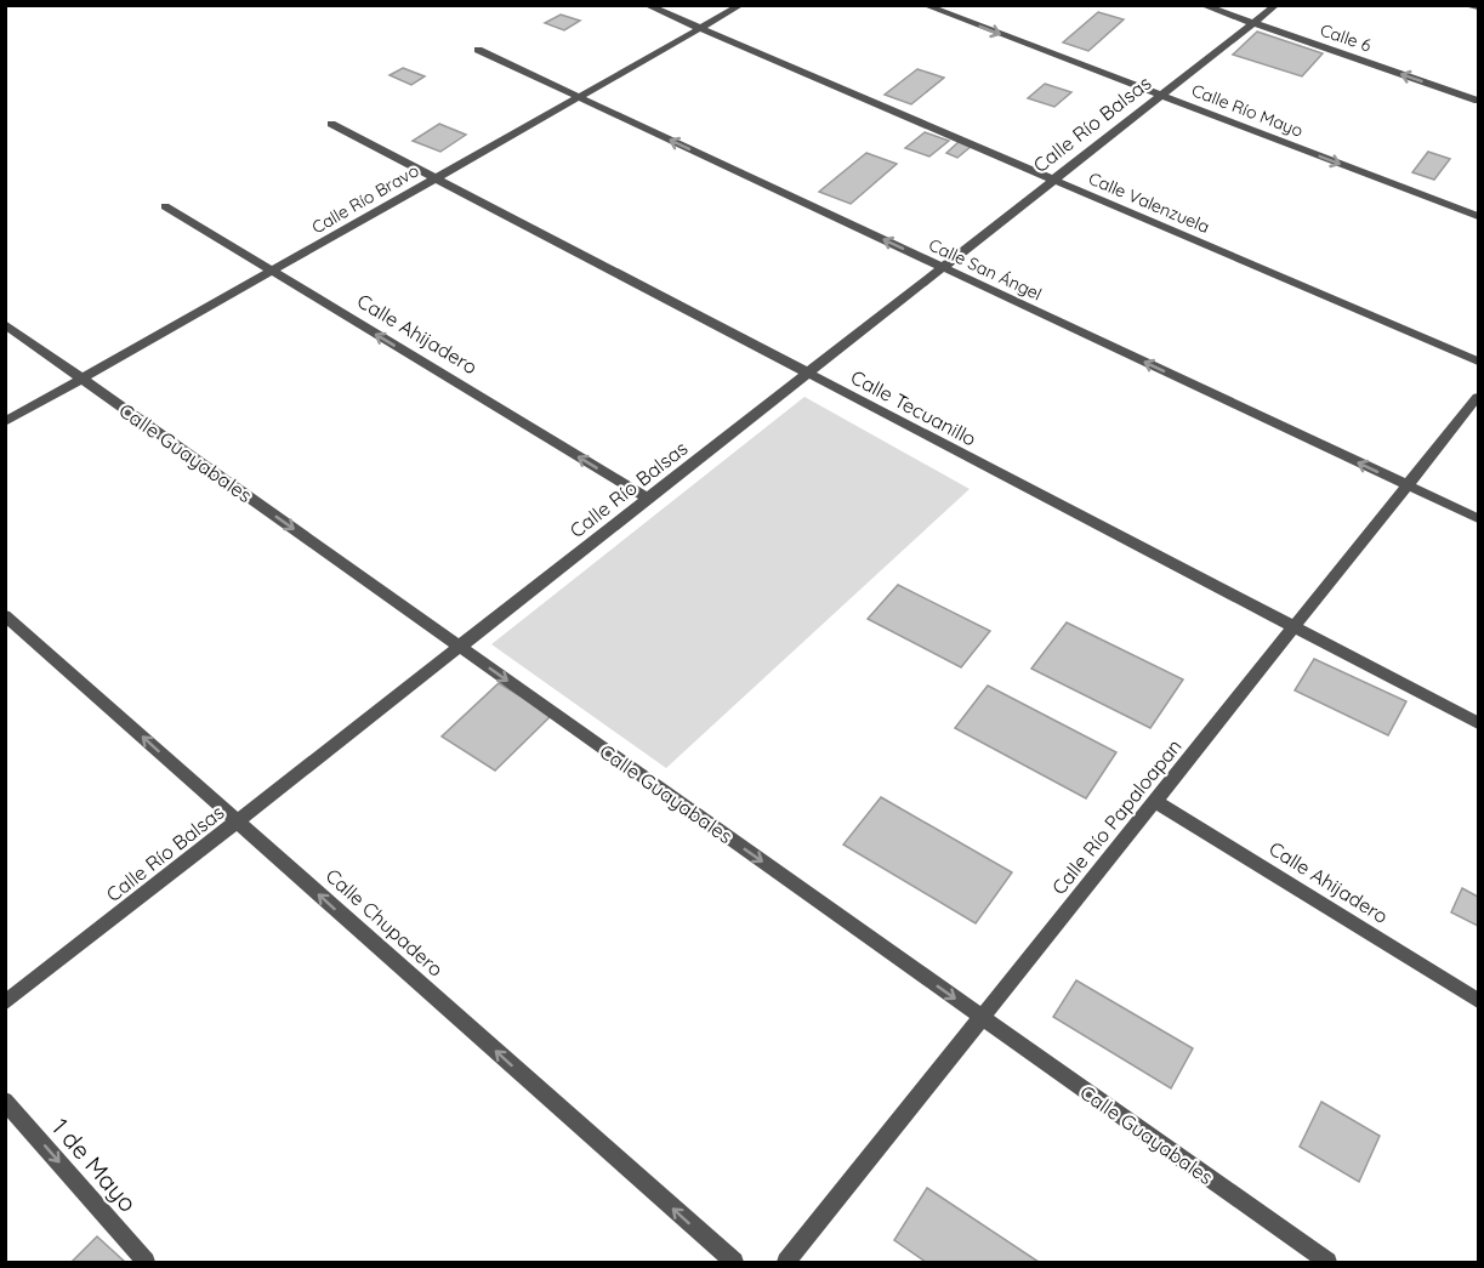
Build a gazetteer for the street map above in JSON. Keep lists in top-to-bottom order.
{
  "streets": {
    "street": [
      "Calle 6",
      "Calle Río Mayo",
      "Calle Río Balsas",
      "Calle Río Bravo",
      "Calle Valenzuela",
      "Calle San Ángel",
      "Calle Ahijadero",
      "Calle Tecuanillo",
      "Calle Guayabales",
      "Calle Río Papaloapan",
      "Calle Chupadero",
      "1 de Mayo"
    ]
  },
  "crossings": [
    ["Calle 6", "Calle Río Balsas"],
    ["Calle Río Mayo", "Calle Río Balsas"],
    ["Calle Río Balsas", "Calle Valenzuela"],
    ["Calle Río Balsas", "Calle San Ángel"],
    ["Calle Río Balsas", "Calle Ahijadero"],
    ["Calle Río Balsas", "Calle Tecuanillo"],
    ["Calle Río Balsas", "Calle Guayabales"],
    ["Calle Río Balsas", "Calle Chupadero"],
    ["Calle Río Bravo", "Calle Valenzuela"],
    ["Calle Río Bravo", "Calle San Ángel"],
    ["Calle Río Bravo", "Calle Ahijadero"],
    ["Calle Río Bravo", "Calle Tecuanillo"],
    ["Calle Río Bravo", "Calle Guayabales"],
    ["Calle San Ángel", "Calle Río Papaloapan"],
    ["Calle Ahijadero", "Calle Río Papaloapan"],
    ["Calle Tecuanillo", "Calle Río Papaloapan"],
    ["Calle Guayabales", "Calle Río Papaloapan"]
  ],
  "one_way": [
    "Calle 6",
    "Calle Río Mayo",
    "Calle San Ángel",
    "Calle Ahijadero",
    "Calle Guayabales",
    "Calle Chupadero",
    "1 de Mayo"
  ]
}
